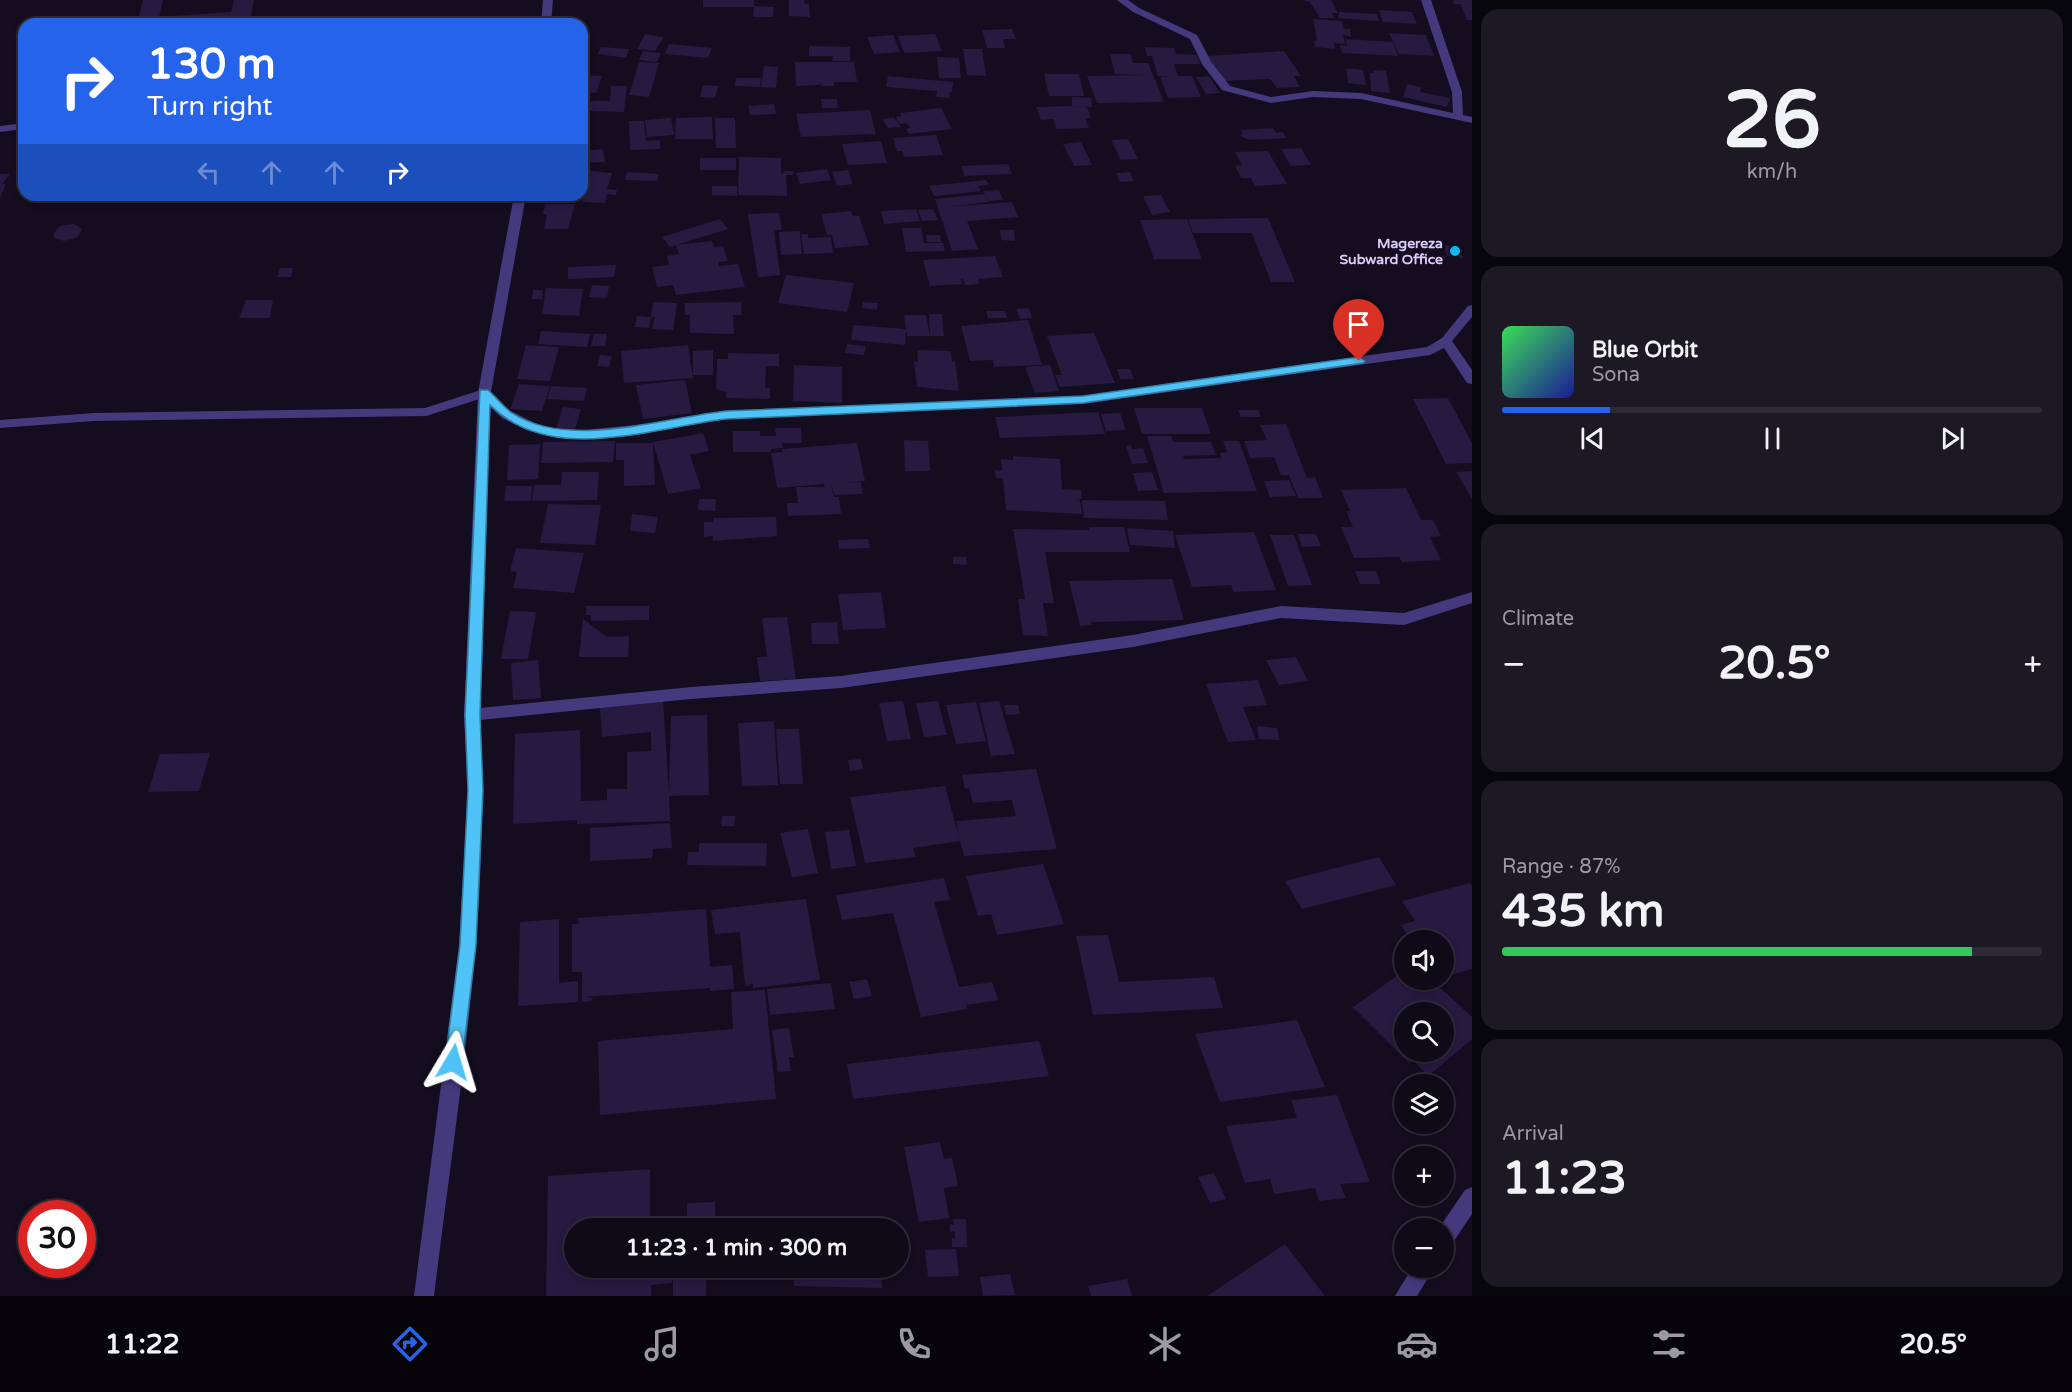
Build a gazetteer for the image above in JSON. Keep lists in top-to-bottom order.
{
  "places": ["Magereza Subward Office"],
  "page": {
    "tile": [
      ["26", "km/h"],
      "Climate",
      ["Range · 87%", "435 km"],
      ["Arrival", "11:23"]
    ],
    "turn": ["130 m", "Turn right"],
    "song": ["Blue Orbit", "Sona"],
    "heat": ["−", "20.5°", "+"],
    "map_buttons": ["+", "−"],
    "limit": "30",
    "trip": "11:23 · 1 min · 300 m",
    "tabs": ["11:22", "20.5°"]
  }
}
